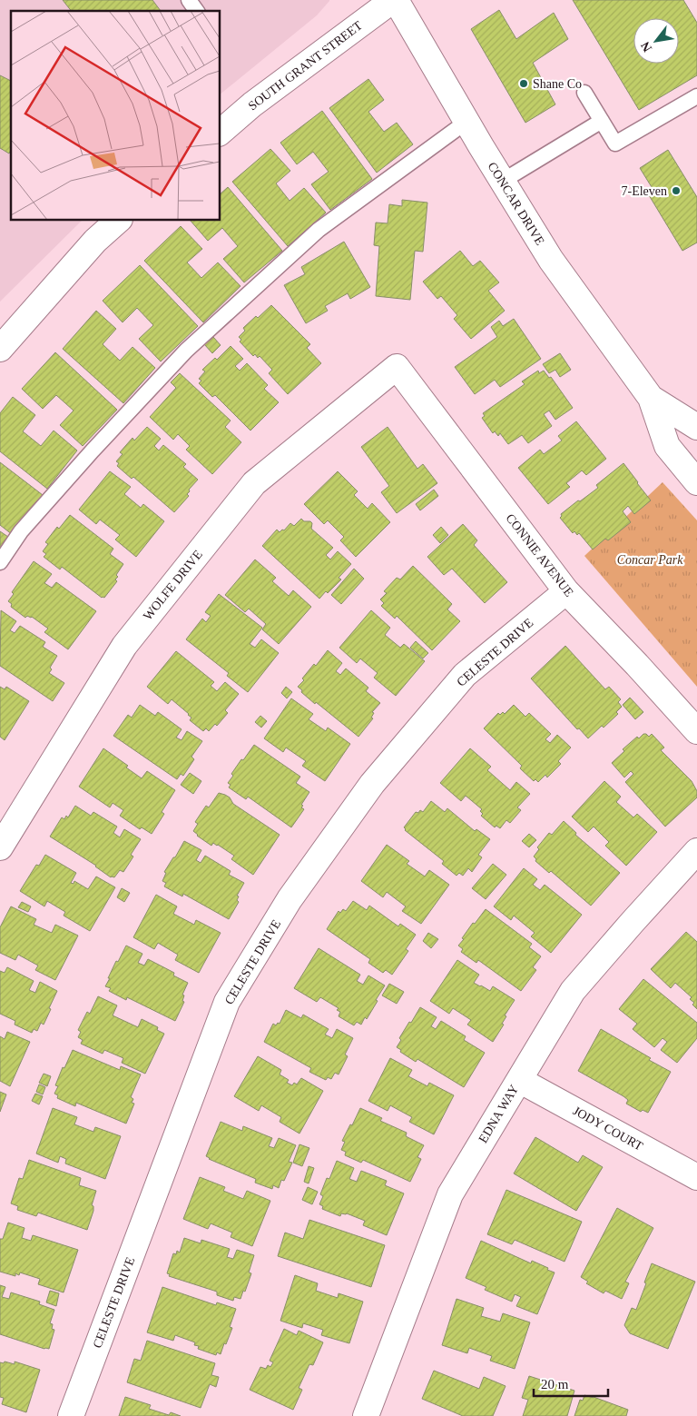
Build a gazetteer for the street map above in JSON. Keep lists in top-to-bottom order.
{
  "streets": {
    "street": [
      "SOUTH GRANT STREET",
      "CONCAR DRIVE",
      "CONNIE AVENUE",
      "WOLFE DRIVE",
      "CELESTE DRIVE",
      "EDNA WAY",
      "JODY COURT"
    ]
  },
  "crossings": [
    ["SOUTH GRANT STREET", "CONCAR DRIVE"],
    ["CONNIE AVENUE", "WOLFE DRIVE"],
    ["CONNIE AVENUE", "CELESTE DRIVE"],
    ["EDNA WAY", "JODY COURT"]
  ],
  "parks": ["Concar Park"],
  "places": ["Shane Co", "7-Eleven"],
  "scale_bar": "20 m",
  "north": "bottom left"
}
